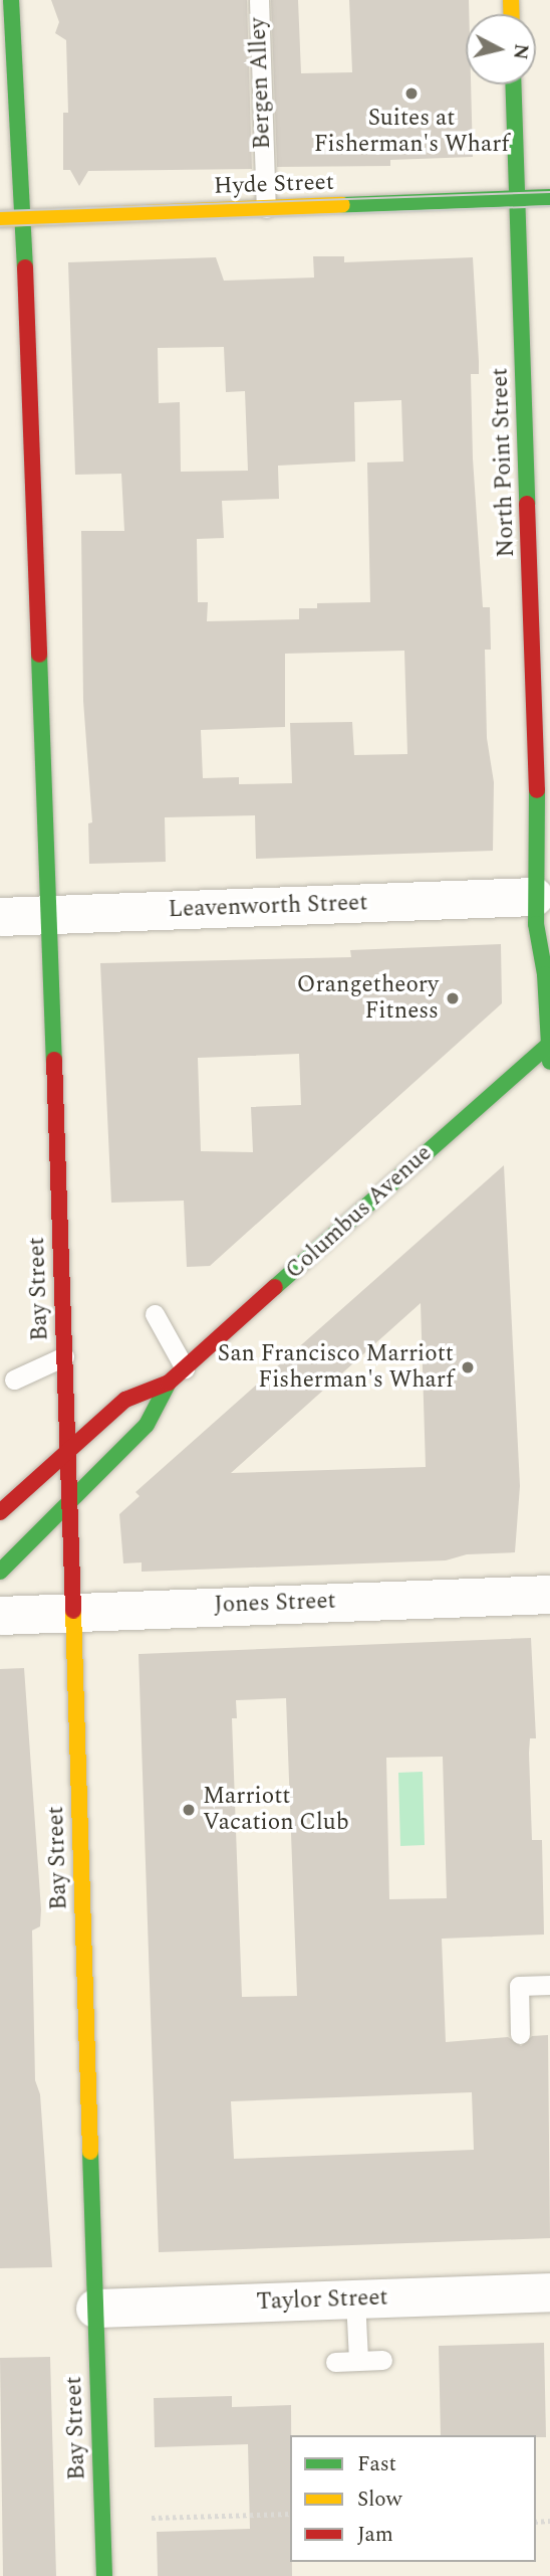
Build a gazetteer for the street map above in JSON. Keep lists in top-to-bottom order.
{
  "streets": {
    "main road": [
      "Hyde Street",
      "North Point Street",
      "Columbus Avenue",
      "Bay Street"
    ],
    "street": ["Leavenworth Street", "Jones Street", "Taylor Street"],
    "lane": ["Bergen Alley"]
  },
  "crossings": [
    ["Bergen Alley", "Hyde Street"],
    ["Hyde Street", "North Point Street"],
    ["Hyde Street", "Bay Street"],
    ["North Point Street", "Leavenworth Street"],
    ["North Point Street", "Columbus Avenue"],
    ["Leavenworth Street", "Bay Street"],
    ["Columbus Avenue", "Bay Street"],
    ["Bay Street", "Jones Street"],
    ["Bay Street", "Taylor Street"]
  ],
  "places": [
    "Suites at Fisherman's Wharf",
    "Orangetheory Fitness",
    "San Francisco Marriott Fisherman's Wharf",
    "Marriott Vacation Club"
  ],
  "legend": ["Fast", "Slow", "Jam"],
  "north": "right"
}
